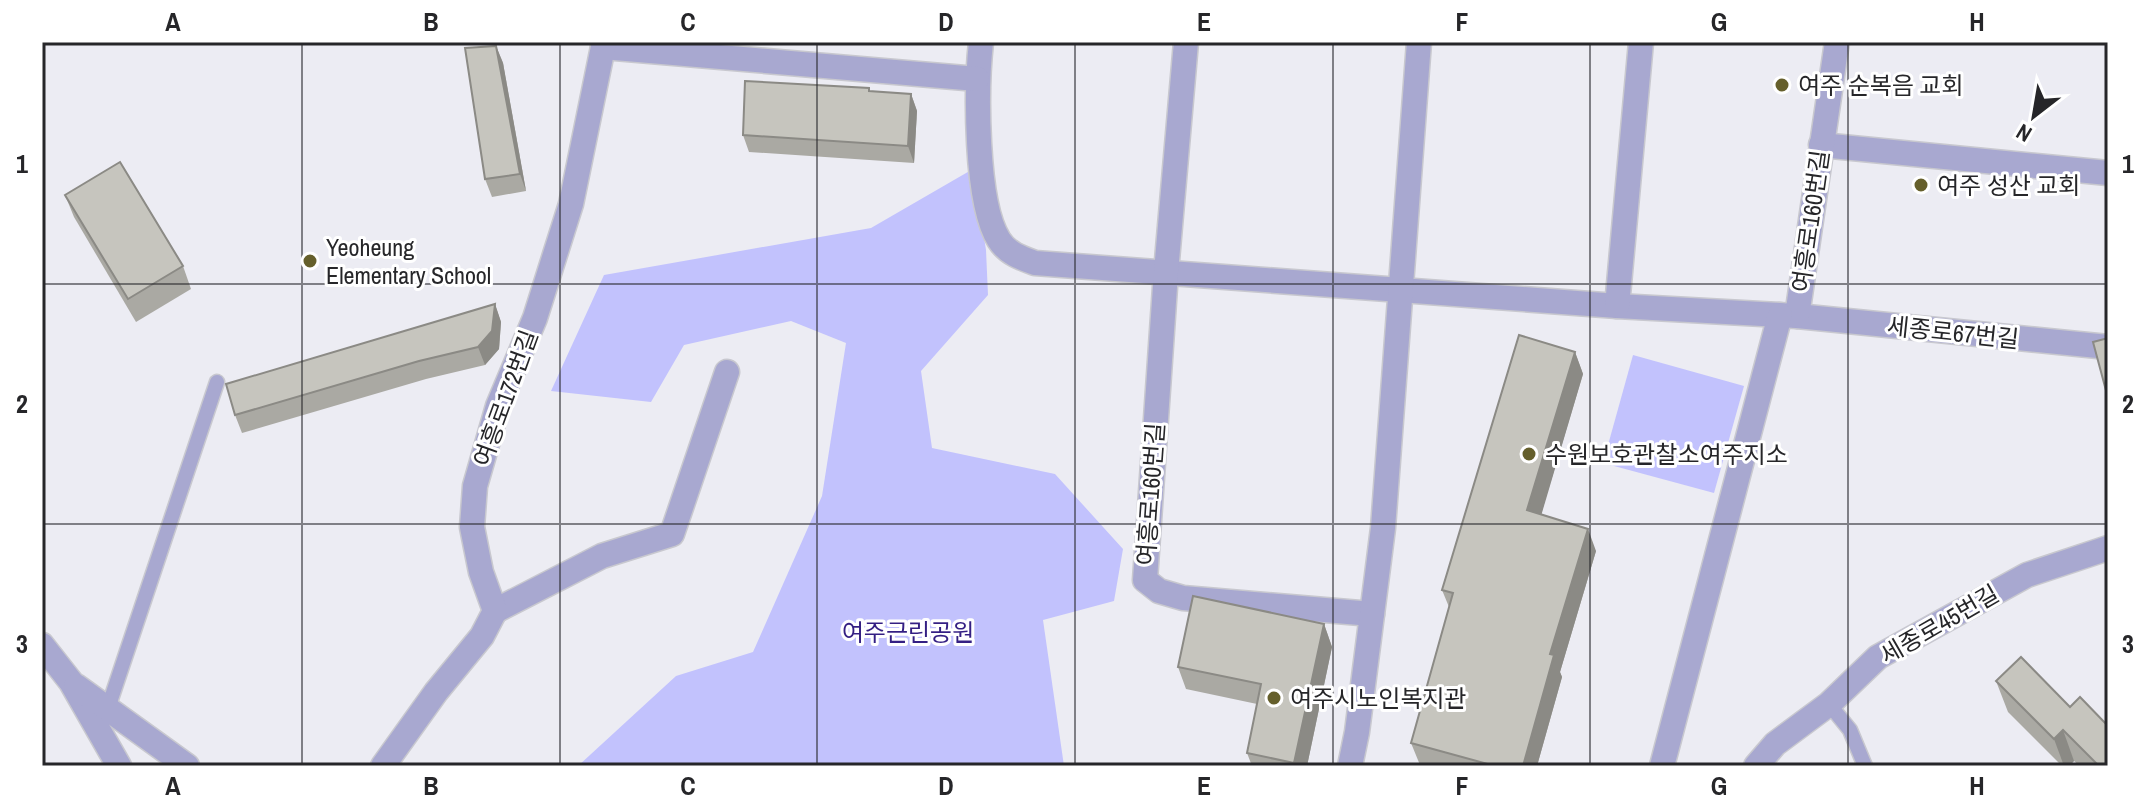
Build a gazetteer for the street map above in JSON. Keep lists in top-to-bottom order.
{
  "streets": {
    "street": [
      "여흥로160번길",
      "세종로67번길",
      "여흥로172번길",
      "세종로45번길"
    ]
  },
  "crossings": [
    ["여흥로160번길", "세종로67번길"],
    ["여흥로160번길", "여흥로172번길"]
  ],
  "parks": ["여주근린공원"],
  "places": [
    "여주 순복음 교회",
    "여주 성산 교회",
    "Yeoheung Elementary School",
    "수원보호관찰소여주지소",
    "여주시노인복지관"
  ],
  "north": "bottom left",
  "grid": {
    "columns": [
      "A",
      "B",
      "C",
      "D",
      "E",
      "F",
      "G",
      "H"
    ],
    "rows": ["1", "2", "3"]
  }
}
